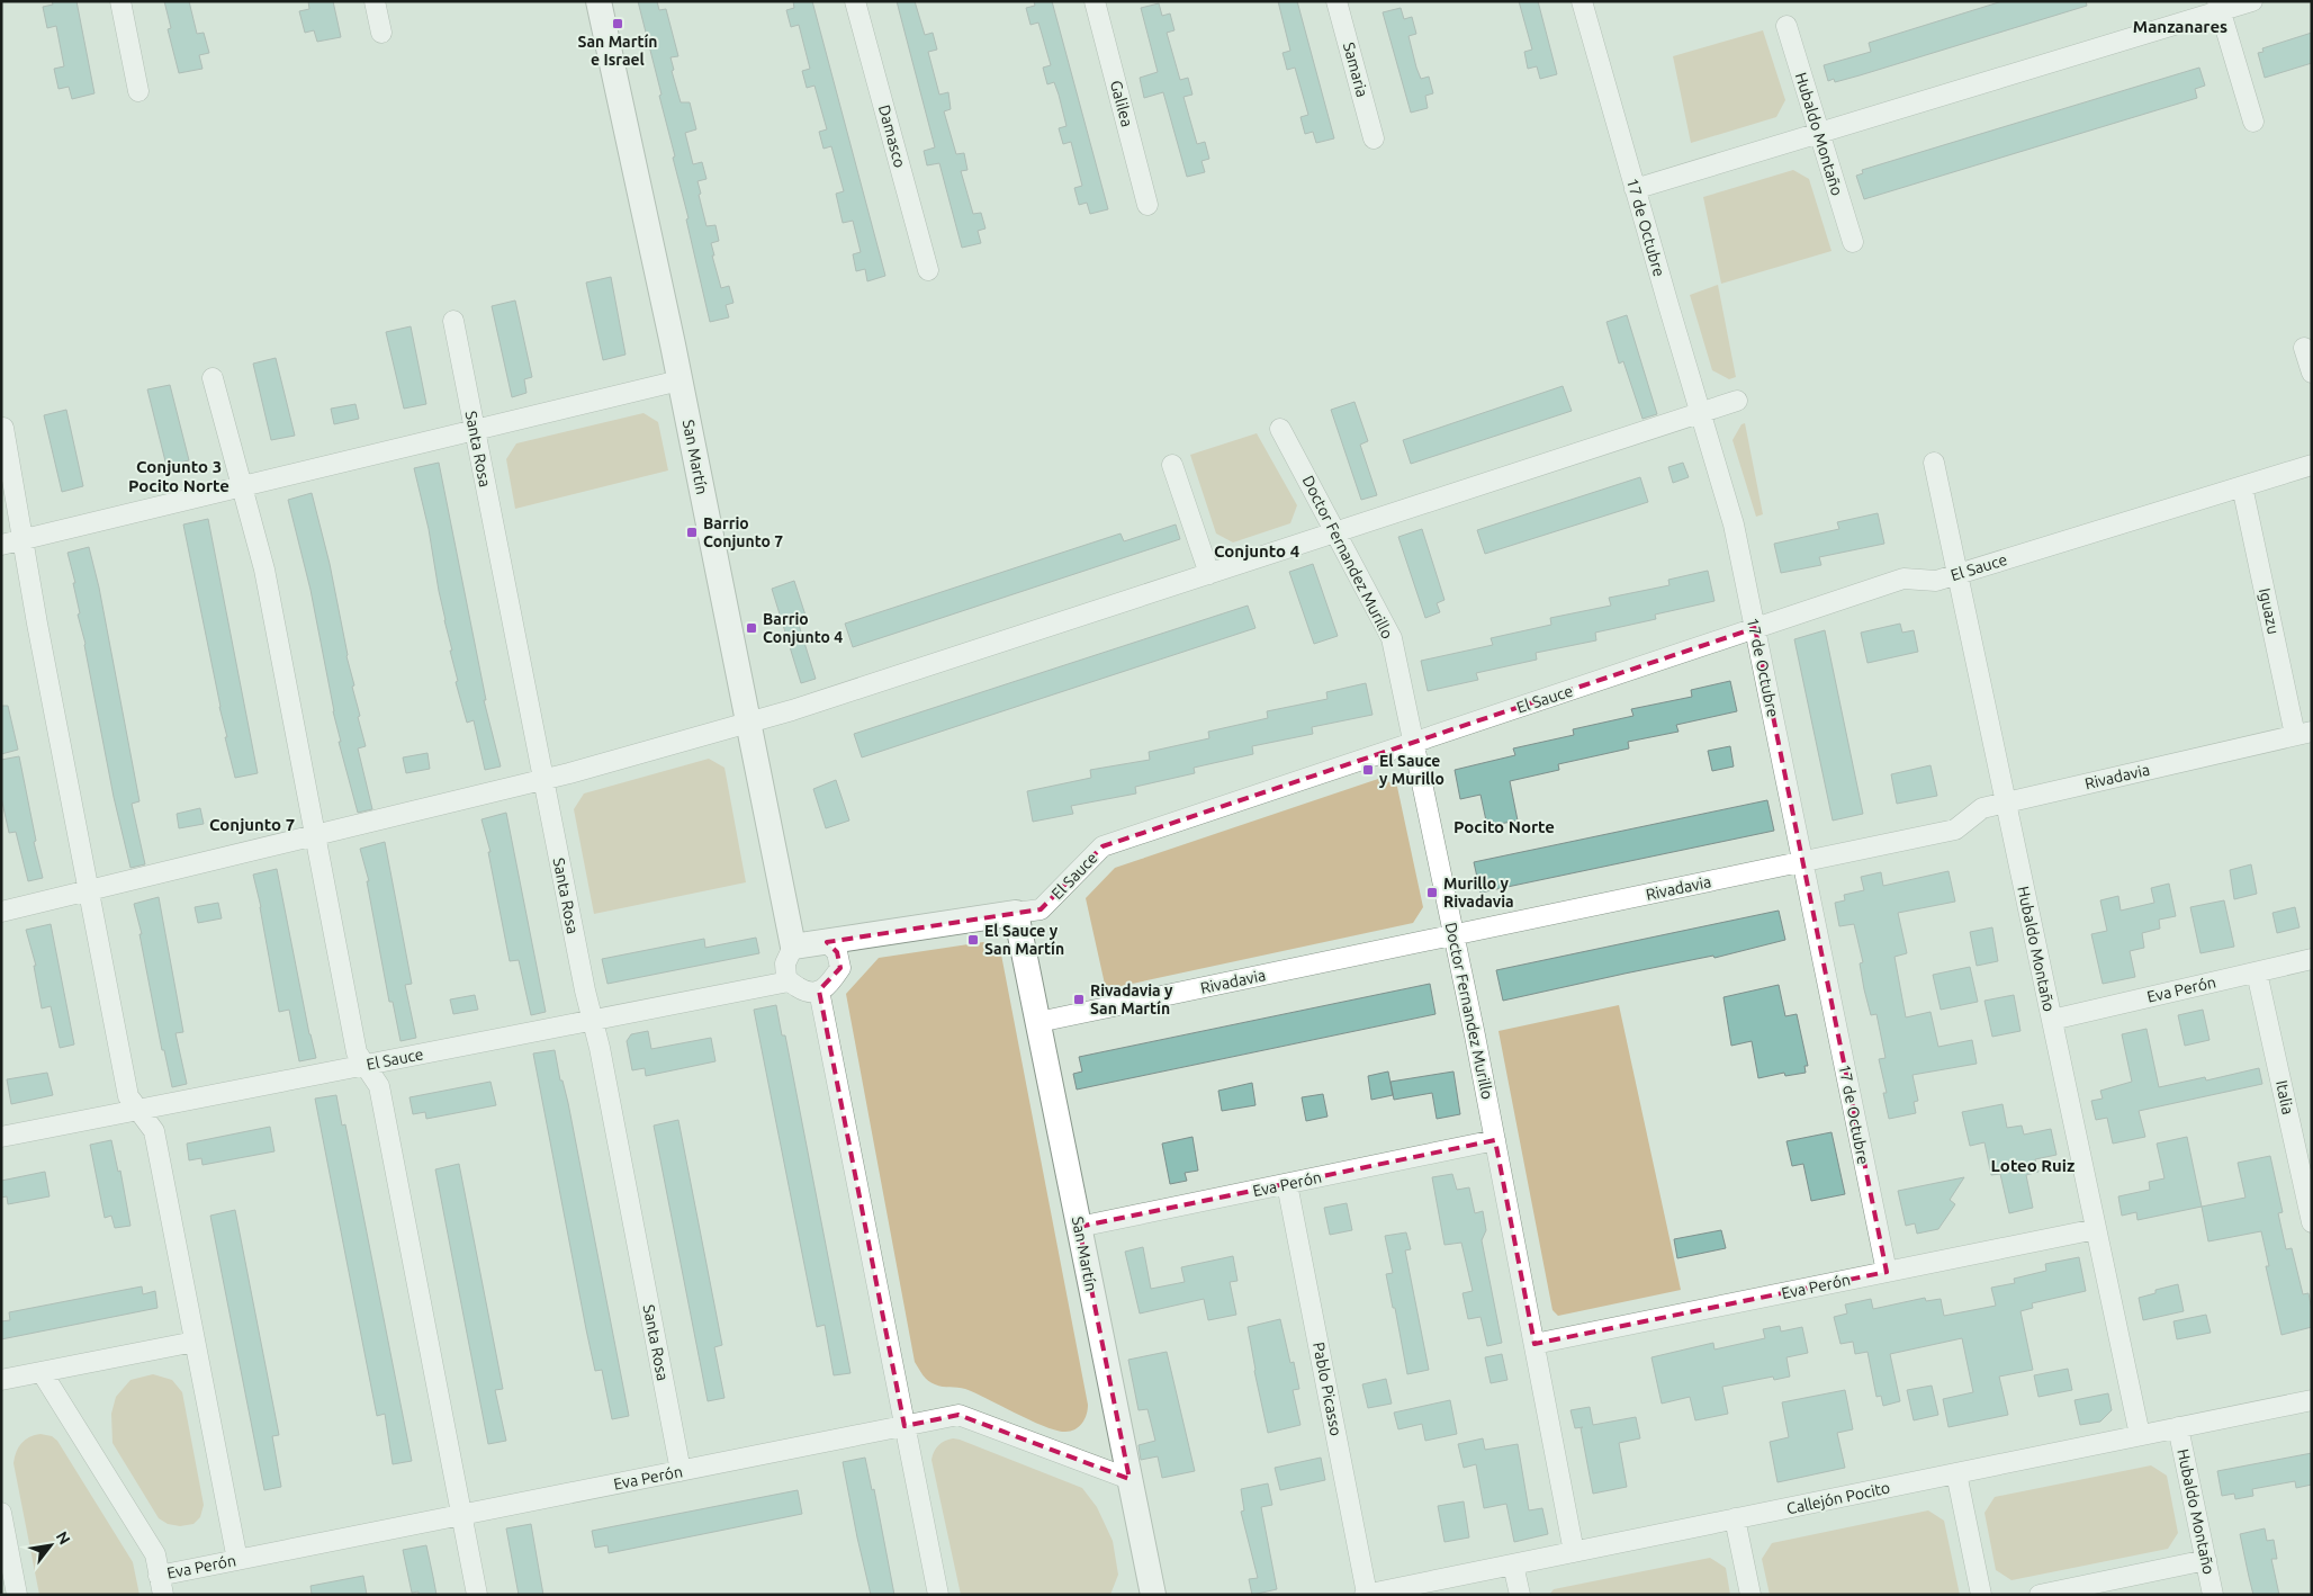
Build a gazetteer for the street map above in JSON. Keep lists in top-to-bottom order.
{
  "streets": {
    "street": [
      "Samaria",
      "Galilea",
      "Hubaldo Montaño",
      "Damasco",
      "17 de Octubre",
      "Santa Rosa",
      "San Martín",
      "Doctor Fernandez Murillo",
      "El Sauce",
      "Iguazu",
      "Rivadavia",
      "Eva Perón",
      "Italia",
      "Pablo Picasso",
      "Callejón Pocito"
    ]
  },
  "crossings": [
    ["Hubaldo Montaño", "El Sauce"],
    ["Hubaldo Montaño", "Rivadavia"],
    ["Hubaldo Montaño", "Eva Perón"],
    ["Hubaldo Montaño", "Callejón Pocito"],
    ["17 de Octubre", "El Sauce"],
    ["17 de Octubre", "Rivadavia"],
    ["17 de Octubre", "Eva Perón"],
    ["Santa Rosa", "El Sauce"],
    ["Santa Rosa", "Eva Perón"],
    ["San Martín", "El Sauce"],
    ["San Martín", "Rivadavia"],
    ["San Martín", "Eva Perón"],
    ["Doctor Fernandez Murillo", "El Sauce"],
    ["Doctor Fernandez Murillo", "Rivadavia"],
    ["Doctor Fernandez Murillo", "Eva Perón"],
    ["Doctor Fernandez Murillo", "Callejón Pocito"],
    ["El Sauce", "Iguazu"],
    ["Iguazu", "Rivadavia"],
    ["Eva Perón", "Italia"],
    ["Eva Perón", "Pablo Picasso"],
    ["Pablo Picasso", "Callejón Pocito"]
  ],
  "districts": [
    "Manzanares",
    "Conjunto 3 Pocito Norte",
    "Conjunto 4",
    "Conjunto 7",
    "Pocito Norte",
    "Loteo Ruiz"
  ],
  "places": {
    "transit": [
      "San Martín e Israel",
      "Barrio Conjunto 7",
      "Barrio Conjunto 4",
      "El Sauce y Murillo",
      "Murillo y Rivadavia",
      "El Sauce y San Martín",
      "Rivadavia y San Martín"
    ]
  },
  "north": "top right"
}
